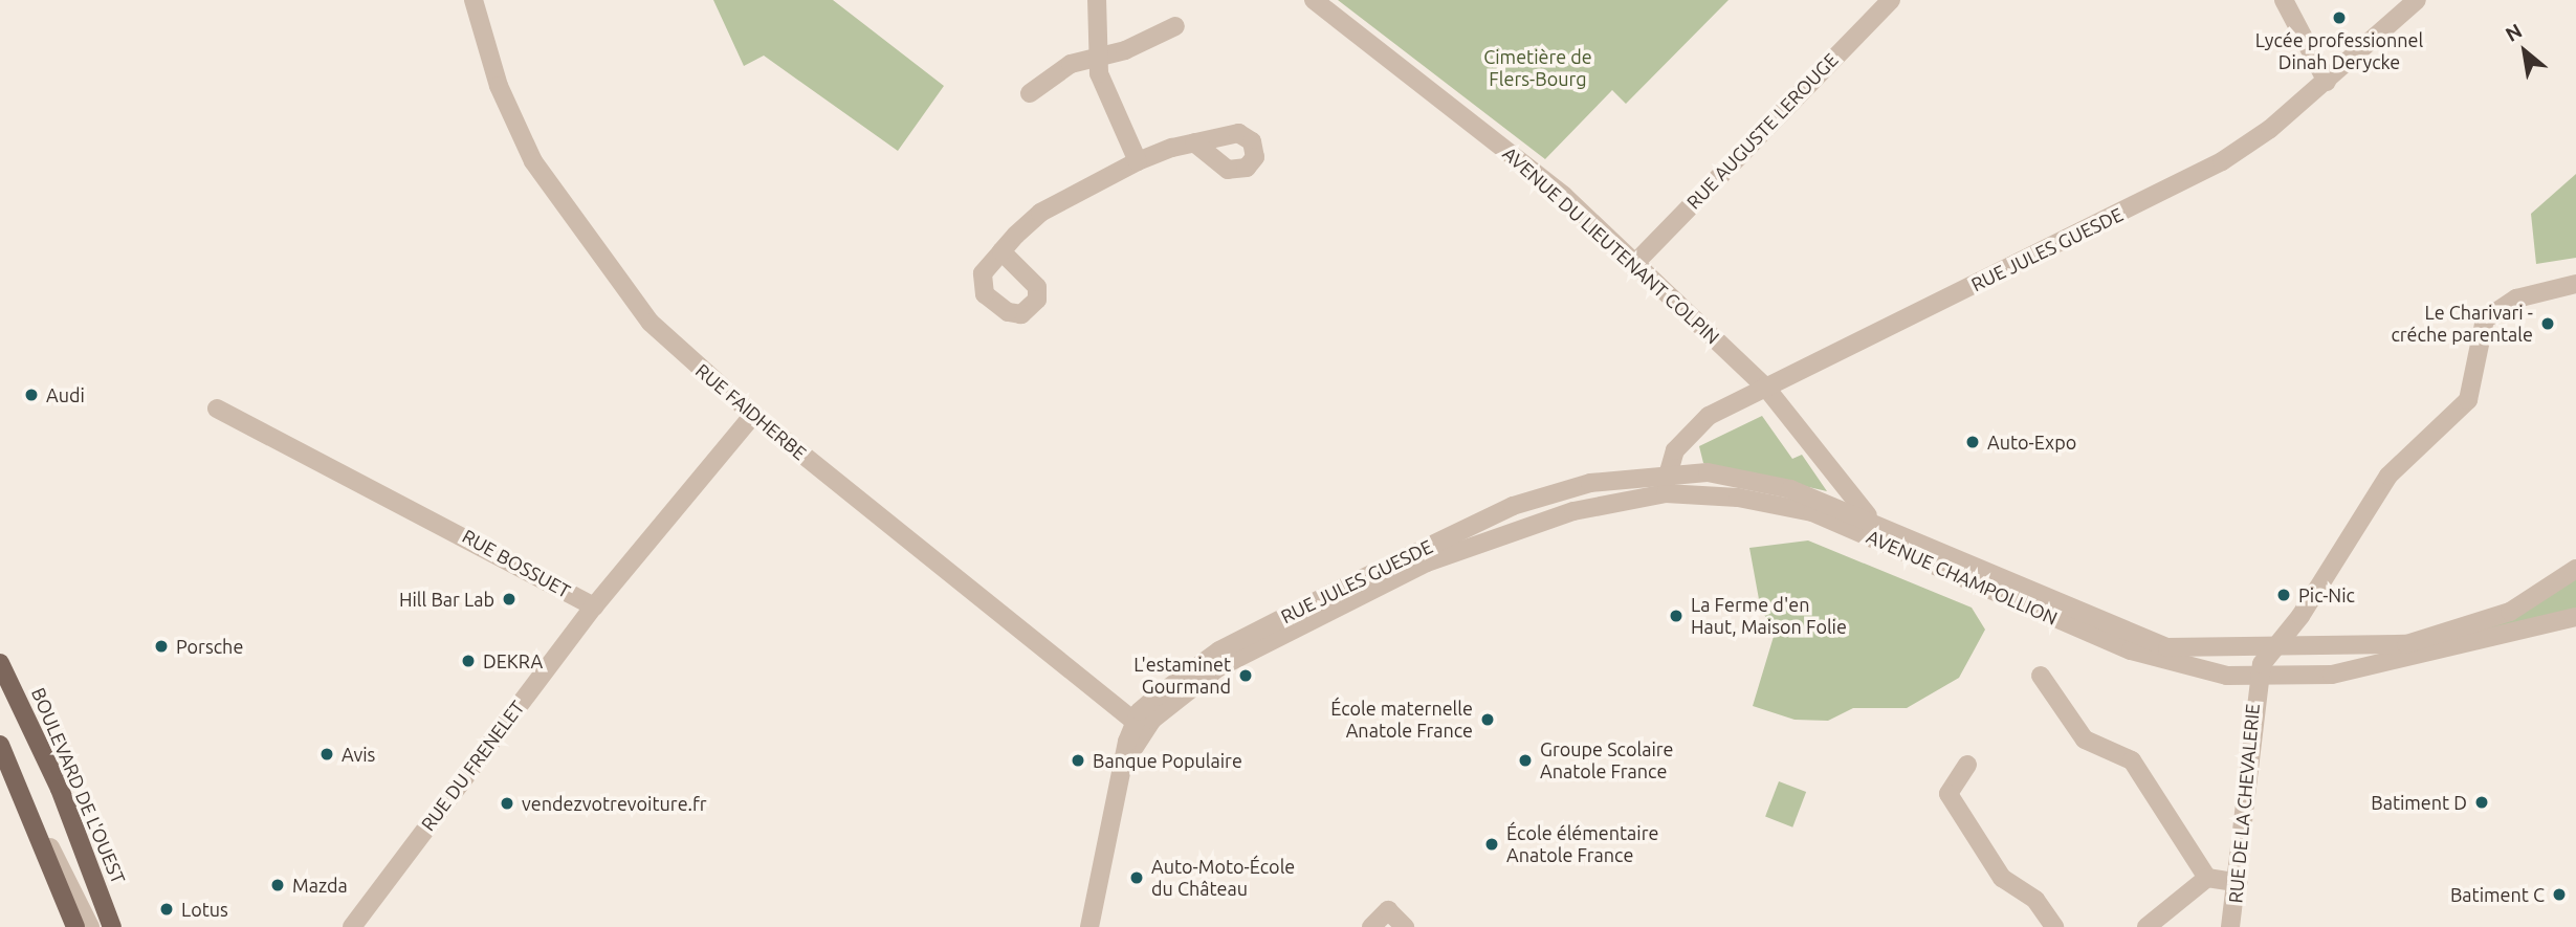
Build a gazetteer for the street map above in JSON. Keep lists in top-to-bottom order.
{
  "streets": {
    "main road": ["BOULEVARD DE L'OUEST"],
    "street": [
      "RUE AUGUSTE LEROUGE",
      "AVENUE DU LIEUTENANT COLPIN",
      "RUE JULES GUESDE",
      "RUE FAIDHERBE",
      "RUE BOSSUET",
      "AVENUE CHAMPOLLION",
      "RUE DU FRENELET",
      "RUE DE LA CHEVALERIE"
    ]
  },
  "crossings": [
    ["RUE AUGUSTE LEROUGE", "AVENUE DU LIEUTENANT COLPIN"],
    ["AVENUE DU LIEUTENANT COLPIN", "RUE JULES GUESDE"],
    ["AVENUE DU LIEUTENANT COLPIN", "AVENUE CHAMPOLLION"],
    ["RUE JULES GUESDE", "RUE FAIDHERBE"],
    ["RUE JULES GUESDE", "AVENUE CHAMPOLLION"],
    ["RUE BOSSUET", "RUE DU FRENELET"],
    ["AVENUE CHAMPOLLION", "RUE DE LA CHEVALERIE"]
  ],
  "parks": ["Cimetière de Flers-Bourg"],
  "places": [
    "Lycée professionnel Dinah Derycke",
    "Le Charivari - créche parentale",
    "Audi",
    "Auto-Expo",
    "Pic-Nic",
    "Hill Bar Lab",
    "La Ferme d'en Haut, Maison Folie",
    "Porsche",
    "DEKRA",
    "L'estaminet Gourmand",
    "École maternelle Anatole France",
    "Avis",
    "Banque Populaire",
    "Groupe Scolaire Anatole France",
    "Batiment D",
    "vendezvotrevoiture.fr",
    "École élémentaire Anatole France",
    "Auto-Moto-École du Château",
    "Mazda",
    "Batiment C",
    "Lotus"
  ],
  "north": "top left"
}
